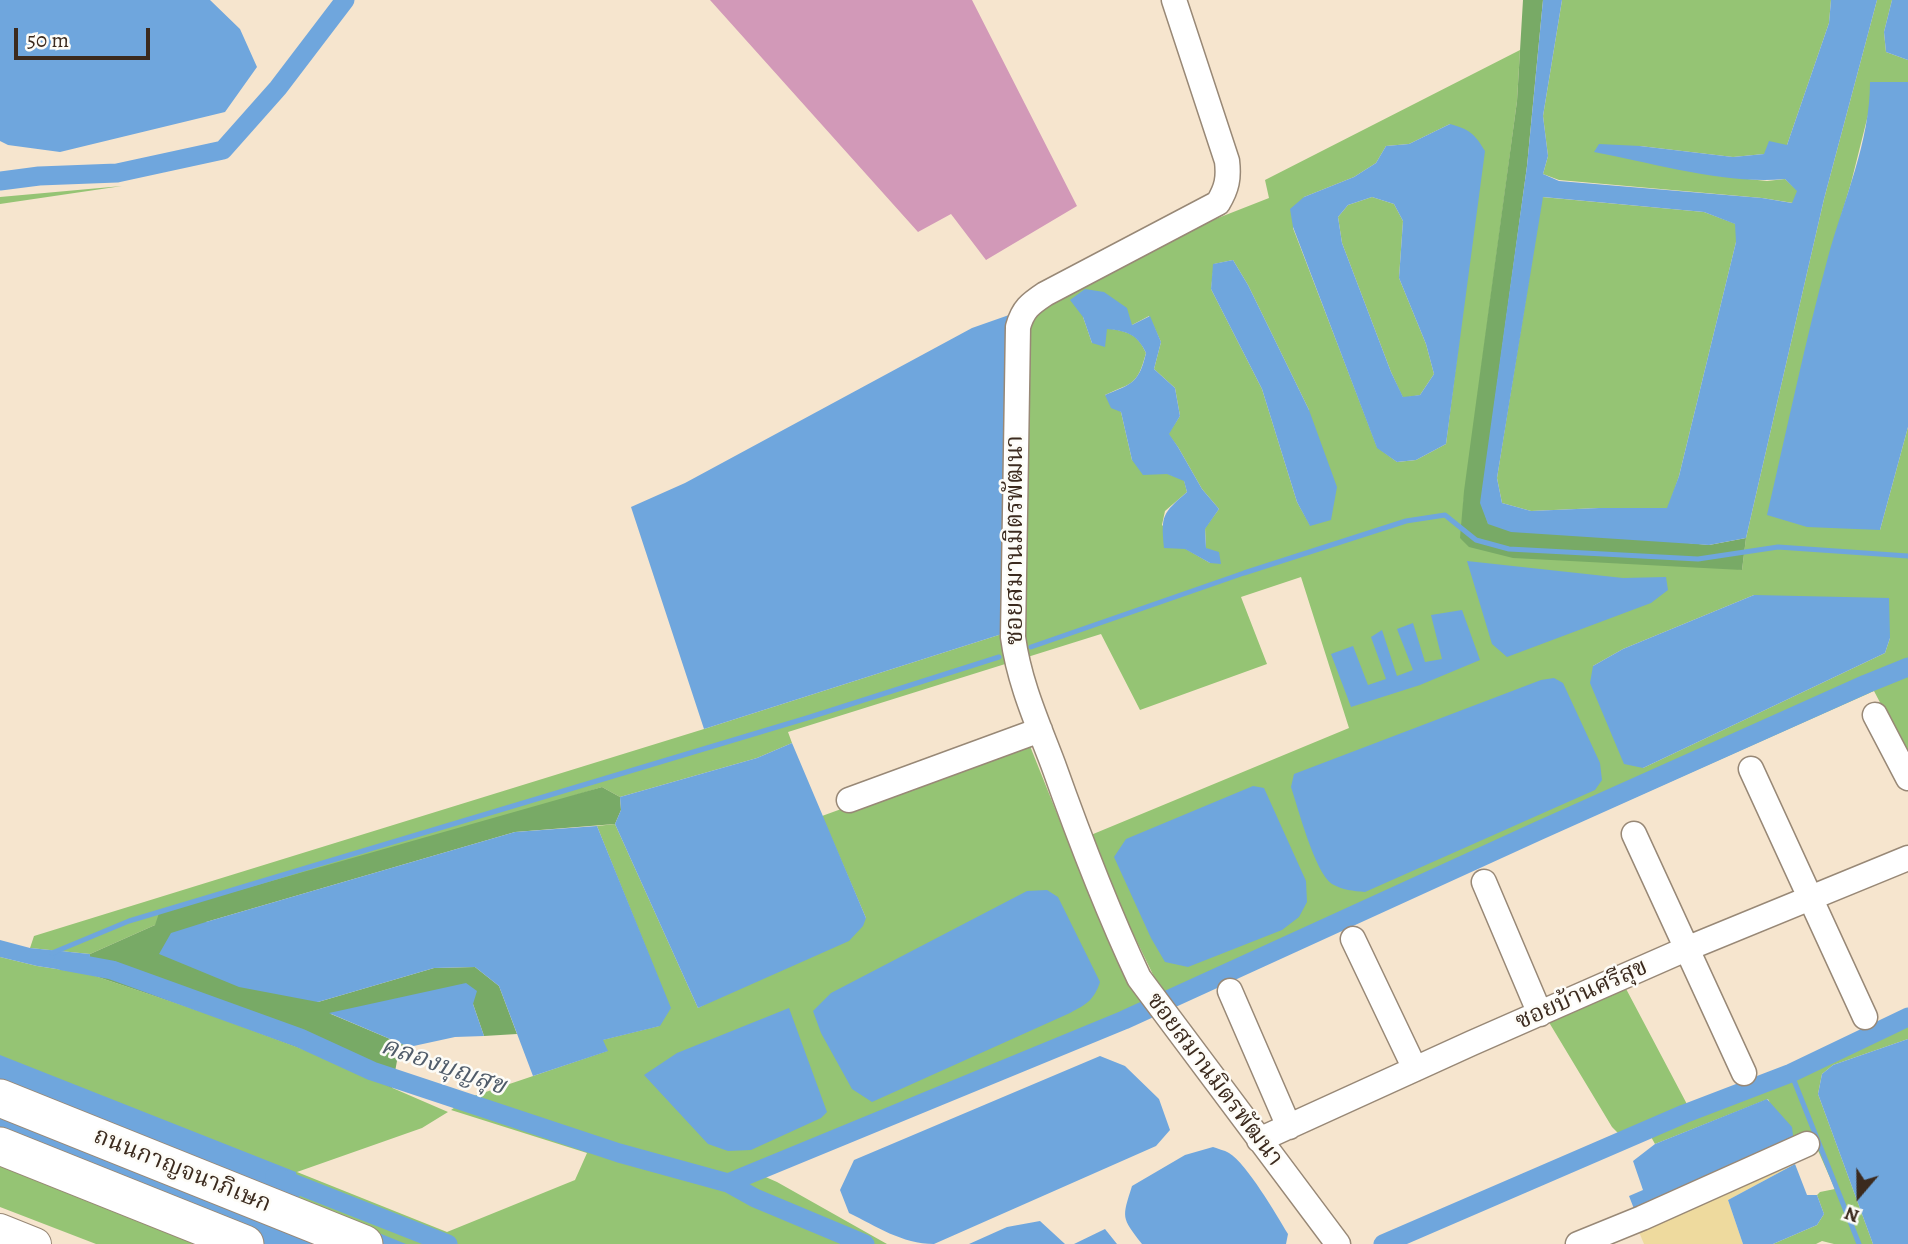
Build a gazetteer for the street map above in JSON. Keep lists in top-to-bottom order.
{
  "streets": {
    "highway": ["ถนนกาญจนาภิเษก"],
    "street": ["ซอยสมานมิตรพัฒนา", "ซอยบ้านศรีสุข"]
  },
  "crossings": [
    ["ซอยสมานมิตรพัฒนา", "ซอยบ้านศรีสุข"]
  ],
  "water": ["คลองบุญสุข"],
  "scale_bar": "50 m",
  "north": "bottom"
}
